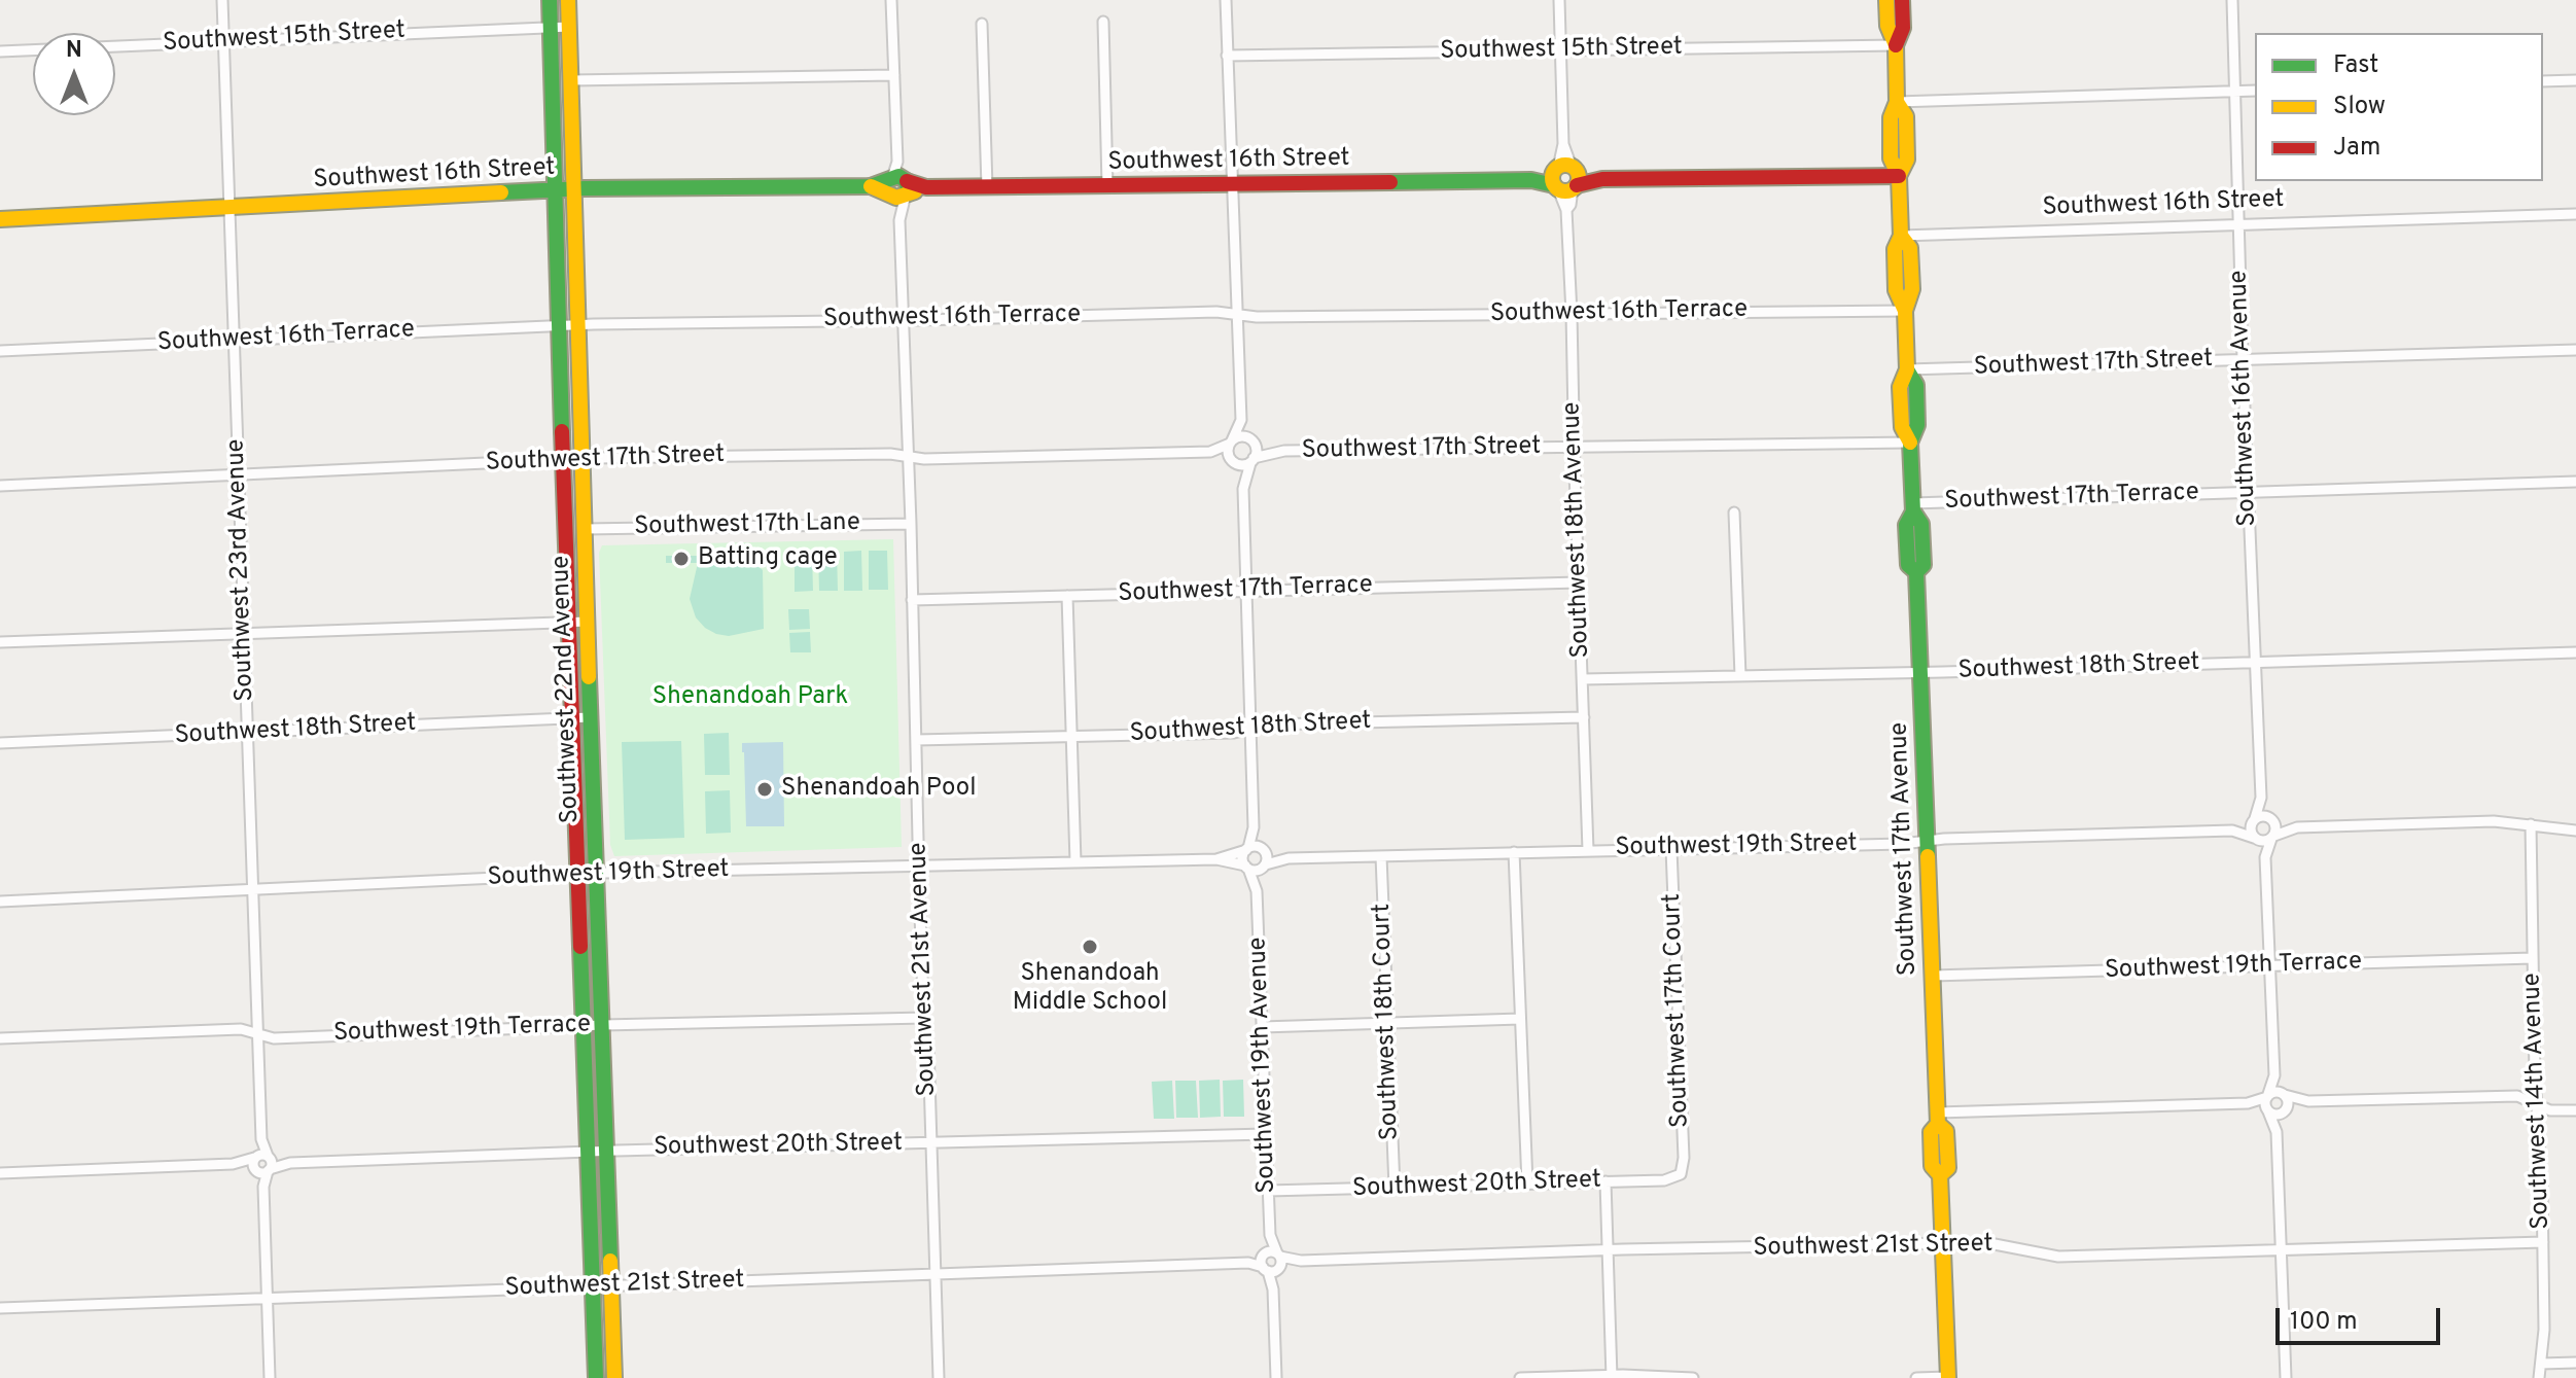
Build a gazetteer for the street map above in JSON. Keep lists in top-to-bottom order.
{
  "streets": {
    "main road": ["Southwest 16th Street", "Southwest 22nd Avenue", "Southwest 17th Avenue"],
    "street": [
      "Southwest 15th Street",
      "Southwest 16th Terrace",
      "Southwest 17th Street",
      "Southwest 16th Avenue",
      "Southwest 17th Terrace",
      "Southwest 17th Lane",
      "Southwest 18th Avenue",
      "Southwest 23rd Avenue",
      "Southwest 18th Street",
      "Southwest 19th Street",
      "Southwest 19th Terrace",
      "Southwest 21st Avenue",
      "Southwest 17th Court",
      "Southwest 18th Court",
      "Southwest 19th Avenue",
      "Southwest 14th Avenue",
      "Southwest 20th Street",
      "Southwest 21st Street"
    ]
  },
  "crossings": [
    ["Southwest 15th Street", "Southwest 23rd Avenue"],
    ["Southwest 15th Street", "Southwest 22nd Avenue"],
    ["Southwest 15th Street", "Southwest 17th Avenue"],
    ["Southwest 16th Street", "Southwest 16th Avenue"],
    ["Southwest 16th Street", "Southwest 18th Avenue"],
    ["Southwest 16th Street", "Southwest 23rd Avenue"],
    ["Southwest 16th Street", "Southwest 22nd Avenue"],
    ["Southwest 16th Street", "Southwest 17th Avenue"],
    ["Southwest 16th Street", "Southwest 21st Avenue"],
    ["Southwest 16th Terrace", "Southwest 18th Avenue"],
    ["Southwest 16th Terrace", "Southwest 23rd Avenue"],
    ["Southwest 16th Terrace", "Southwest 22nd Avenue"],
    ["Southwest 16th Terrace", "Southwest 17th Avenue"],
    ["Southwest 16th Terrace", "Southwest 21st Avenue"],
    ["Southwest 17th Street", "Southwest 16th Avenue"],
    ["Southwest 17th Street", "Southwest 18th Avenue"],
    ["Southwest 17th Street", "Southwest 23rd Avenue"],
    ["Southwest 17th Street", "Southwest 22nd Avenue"],
    ["Southwest 17th Street", "Southwest 17th Avenue"],
    ["Southwest 17th Street", "Southwest 21st Avenue"],
    ["Southwest 16th Avenue", "Southwest 17th Terrace"],
    ["Southwest 16th Avenue", "Southwest 18th Street"],
    ["Southwest 16th Avenue", "Southwest 19th Street"],
    ["Southwest 17th Terrace", "Southwest 18th Avenue"],
    ["Southwest 17th Terrace", "Southwest 17th Avenue"],
    ["Southwest 17th Terrace", "Southwest 21st Avenue"],
    ["Southwest 17th Lane", "Southwest 22nd Avenue"],
    ["Southwest 17th Lane", "Southwest 21st Avenue"],
    ["Southwest 18th Avenue", "Southwest 18th Street"],
    ["Southwest 18th Avenue", "Southwest 19th Street"],
    ["Southwest 23rd Avenue", "Southwest 18th Street"],
    ["Southwest 23rd Avenue", "Southwest 19th Street"],
    ["Southwest 23rd Avenue", "Southwest 19th Terrace"],
    ["Southwest 23rd Avenue", "Southwest 20th Street"],
    ["Southwest 18th Street", "Southwest 22nd Avenue"],
    ["Southwest 18th Street", "Southwest 17th Avenue"],
    ["Southwest 18th Street", "Southwest 21st Avenue"],
    ["Southwest 22nd Avenue", "Southwest 19th Street"],
    ["Southwest 22nd Avenue", "Southwest 19th Terrace"],
    ["Southwest 22nd Avenue", "Southwest 20th Street"],
    ["Southwest 22nd Avenue", "Southwest 21st Street"],
    ["Southwest 19th Street", "Southwest 17th Avenue"],
    ["Southwest 19th Street", "Southwest 21st Avenue"],
    ["Southwest 19th Street", "Southwest 17th Court"],
    ["Southwest 19th Street", "Southwest 18th Court"],
    ["Southwest 19th Street", "Southwest 19th Avenue"],
    ["Southwest 17th Avenue", "Southwest 19th Terrace"],
    ["Southwest 17th Avenue", "Southwest 21st Street"],
    ["Southwest 19th Terrace", "Southwest 21st Avenue"],
    ["Southwest 19th Terrace", "Southwest 14th Avenue"],
    ["Southwest 21st Avenue", "Southwest 20th Street"],
    ["Southwest 21st Avenue", "Southwest 21st Street"],
    ["Southwest 17th Court", "Southwest 20th Street"],
    ["Southwest 18th Court", "Southwest 20th Street"],
    ["Southwest 19th Avenue", "Southwest 20th Street"],
    ["Southwest 19th Avenue", "Southwest 21st Street"],
    ["Southwest 14th Avenue", "Southwest 21st Street"]
  ],
  "parks": ["Shenandoah Park"],
  "places": ["Batting cage", "Shenandoah Pool", "Shenandoah Middle School"],
  "legend": ["Fast", "Slow", "Jam"],
  "scale_bar": "100 m",
  "north": "top"
}
